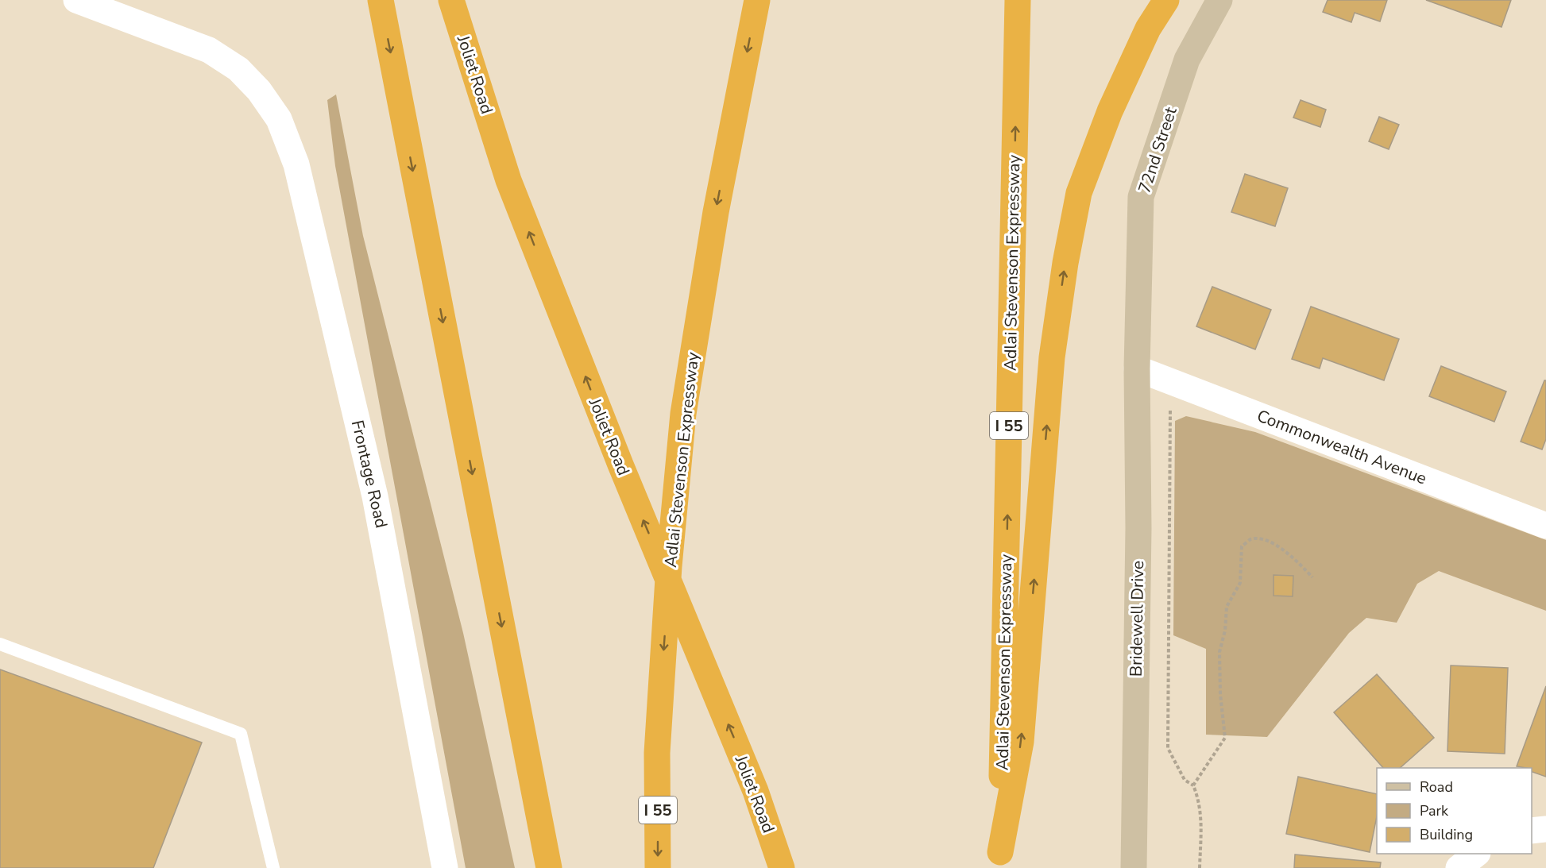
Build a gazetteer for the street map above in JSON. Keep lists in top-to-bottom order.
{
  "streets": {
    "highway": ["Joliet Road", "Adlai Stevenson Expressway", "I 55"],
    "street": [
      "72nd Street",
      "Commonwealth Avenue",
      "Frontage Road",
      "Bridewell Drive"
    ]
  },
  "crossings": [
    ["72nd Street", "Commonwealth Avenue"],
    ["72nd Street", "Bridewell Drive"],
    ["Commonwealth Avenue", "Bridewell Drive"]
  ],
  "legend": ["Road", "Park", "Building"]
}
